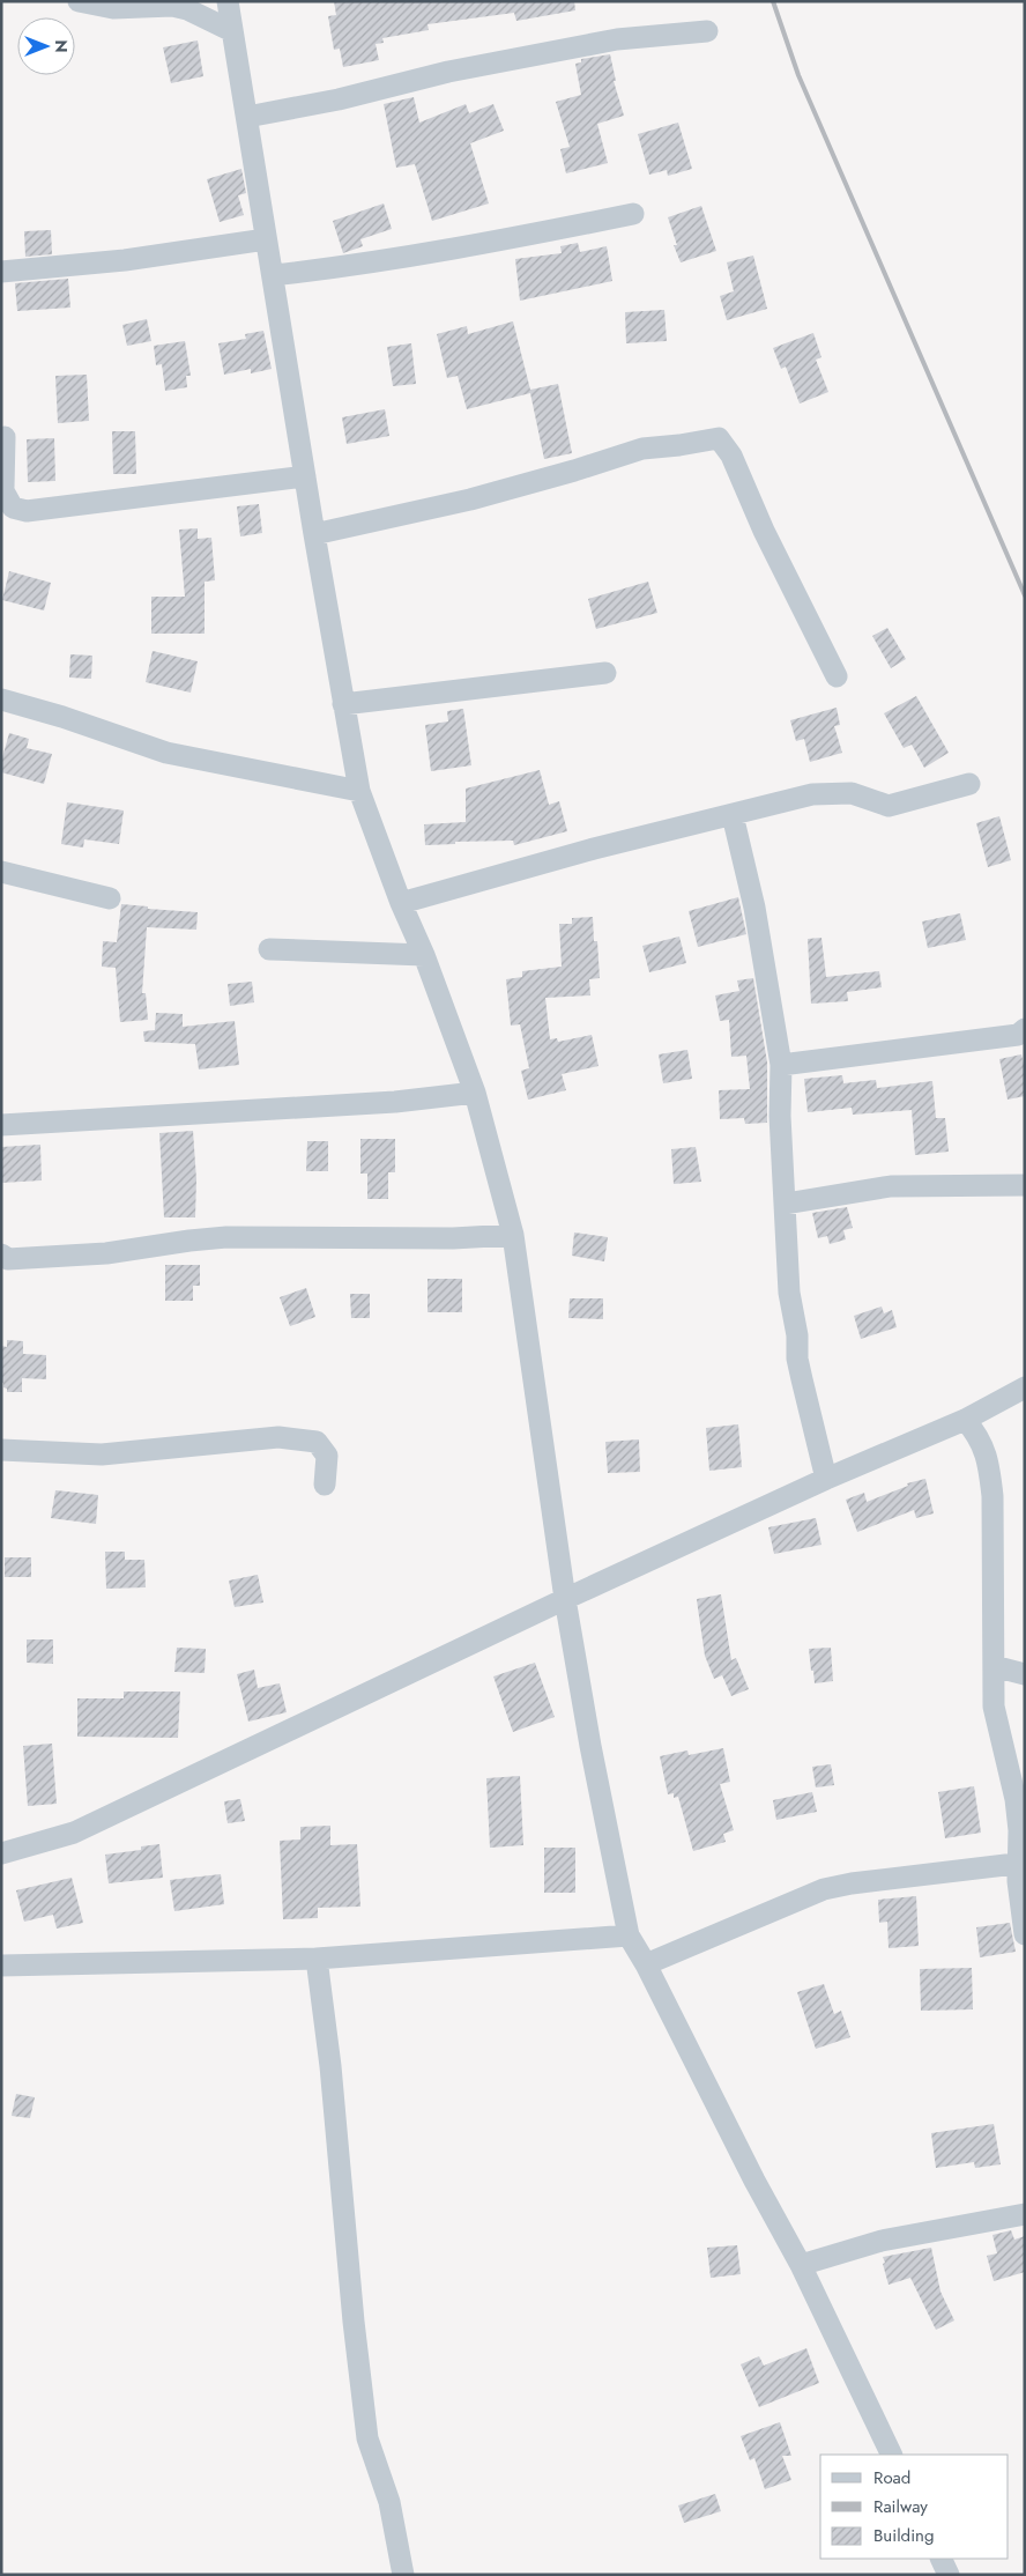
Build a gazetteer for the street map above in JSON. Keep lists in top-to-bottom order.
{
  "legend": ["Road", "Railway", "Building"],
  "north": "right"
}
